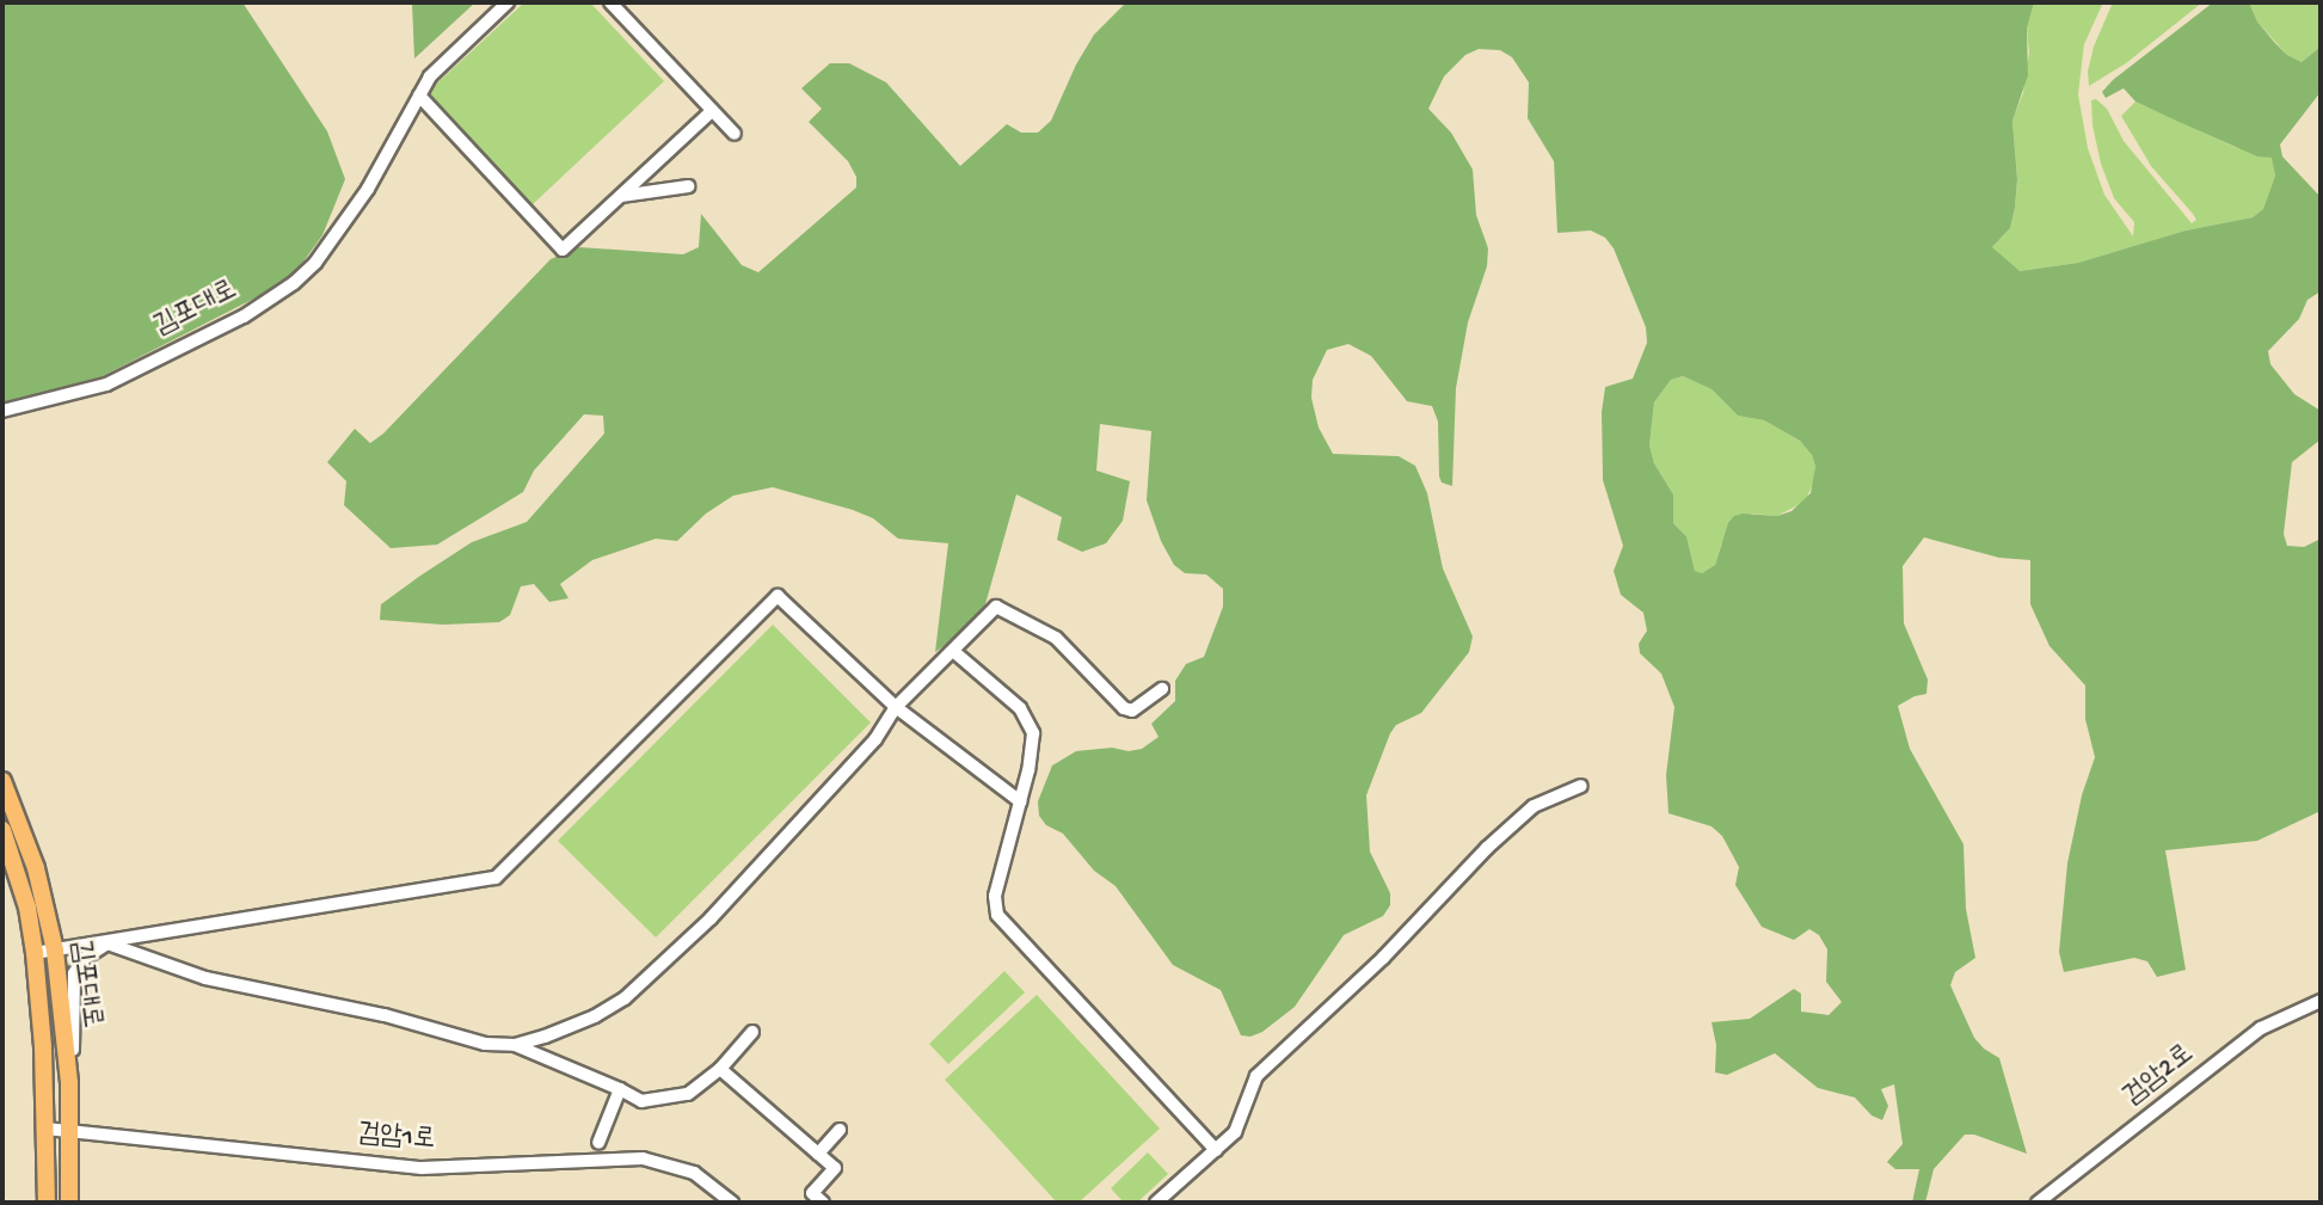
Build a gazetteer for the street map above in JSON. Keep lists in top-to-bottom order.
{
  "streets": {
    "main road": ["김포대로"],
    "street": ["검암2로", "검암1로"]
  },
  "crossings": [
    ["김포대로", "검암1로"]
  ]
}
